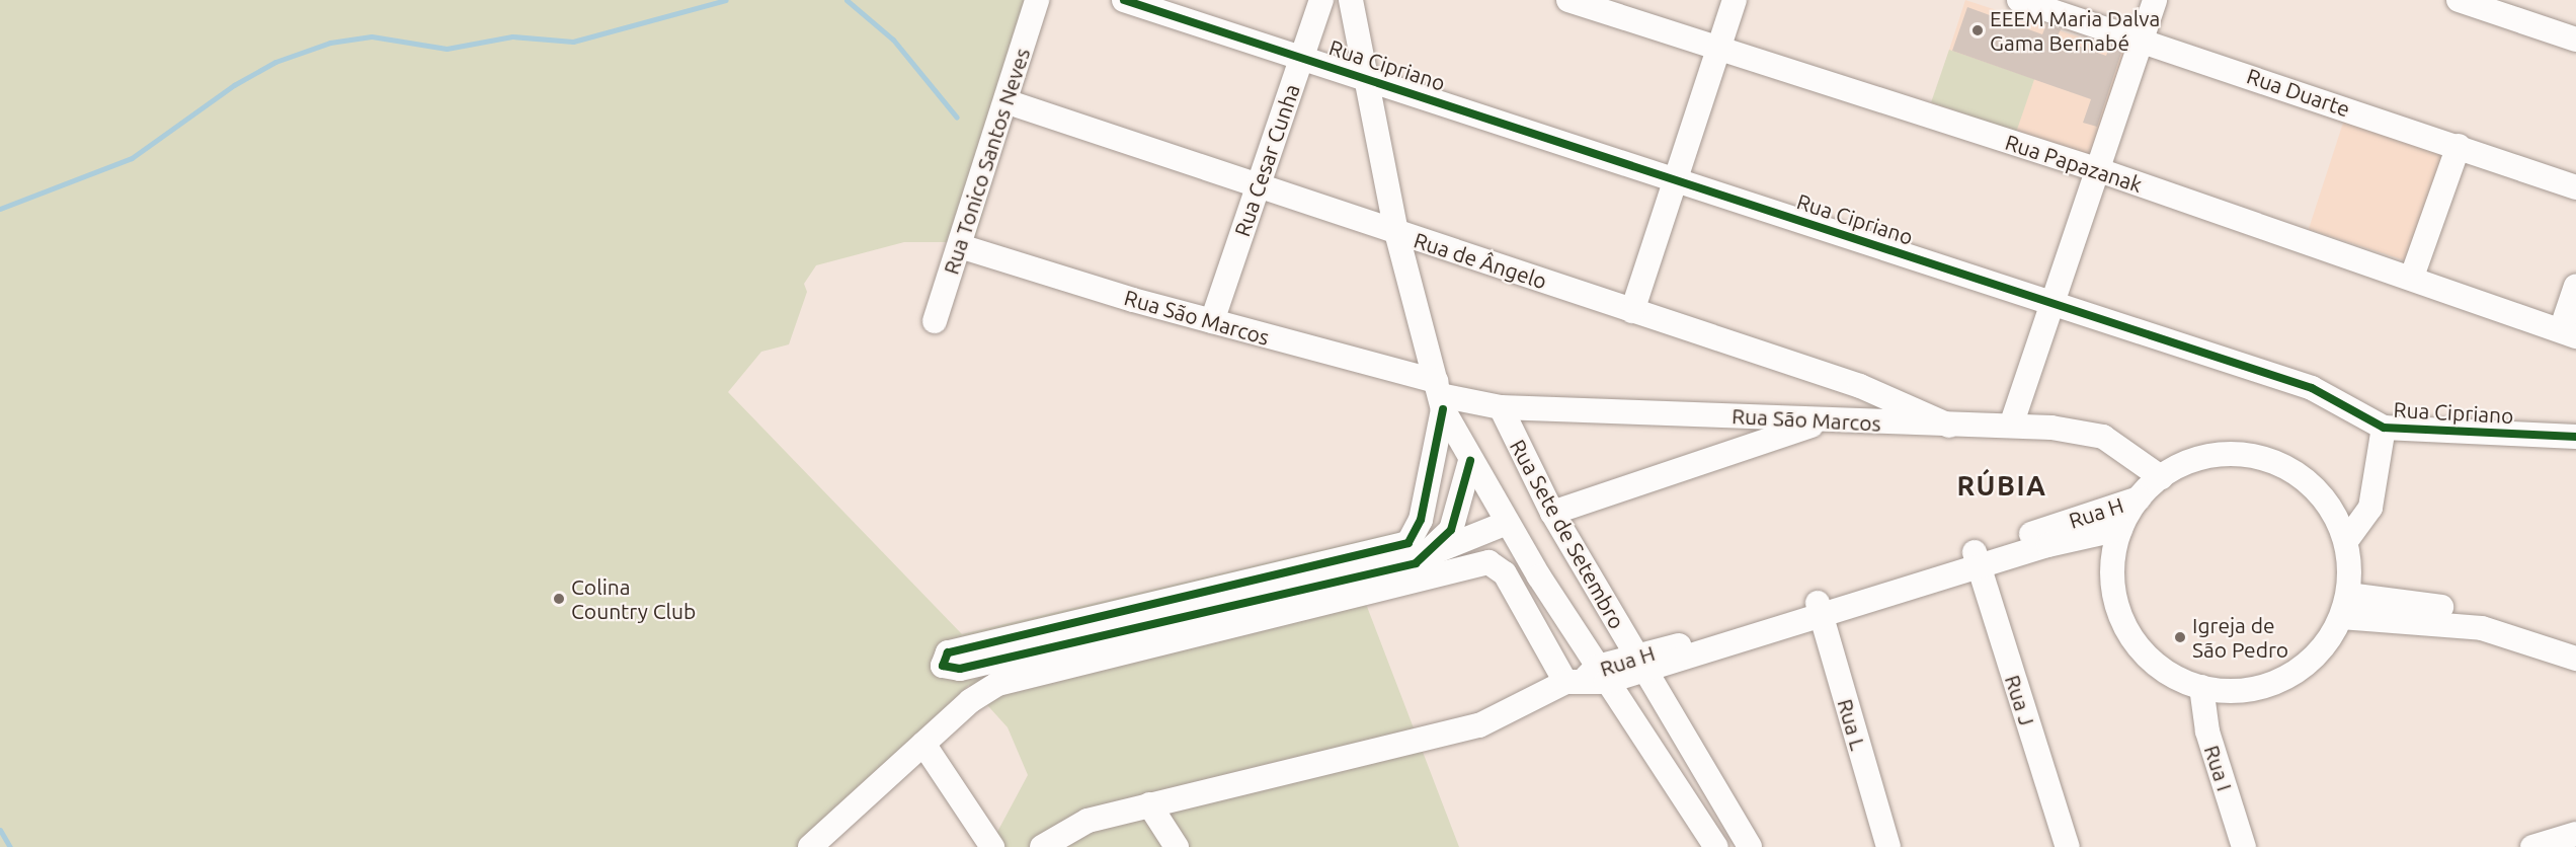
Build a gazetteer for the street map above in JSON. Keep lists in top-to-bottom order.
{
  "streets": {
    "street": [
      "Rua Cipriano",
      "Rua Duarte",
      "Rua Cesar Cunha",
      "Rua Tonico Santos Neves",
      "Rua Papazanak",
      "Rua de Ângelo",
      "Rua São Marcos",
      "Rua H",
      "Rua Sete de Setembro",
      "Rua J",
      "Rua L",
      "Rua I"
    ]
  },
  "crossings": [
    ["Rua Cipriano", "Rua Cesar Cunha"],
    ["Rua Cipriano", "Rua Sete de Setembro"],
    ["Rua Cesar Cunha", "Rua de Ângelo"],
    ["Rua Cesar Cunha", "Rua São Marcos"],
    ["Rua Tonico Santos Neves", "Rua de Ângelo"],
    ["Rua Tonico Santos Neves", "Rua São Marcos"],
    ["Rua de Ângelo", "Rua São Marcos"],
    ["Rua de Ângelo", "Rua Sete de Setembro"],
    ["Rua São Marcos", "Rua Sete de Setembro"],
    ["Rua H", "Rua Sete de Setembro"],
    ["Rua H", "Rua J"],
    ["Rua H", "Rua L"]
  ],
  "districts": ["RÚBIA"],
  "places": ["EEEM Maria Dalva Gama Bernabé", "Colina Country Club", "Igreja de São Pedro"]
}
